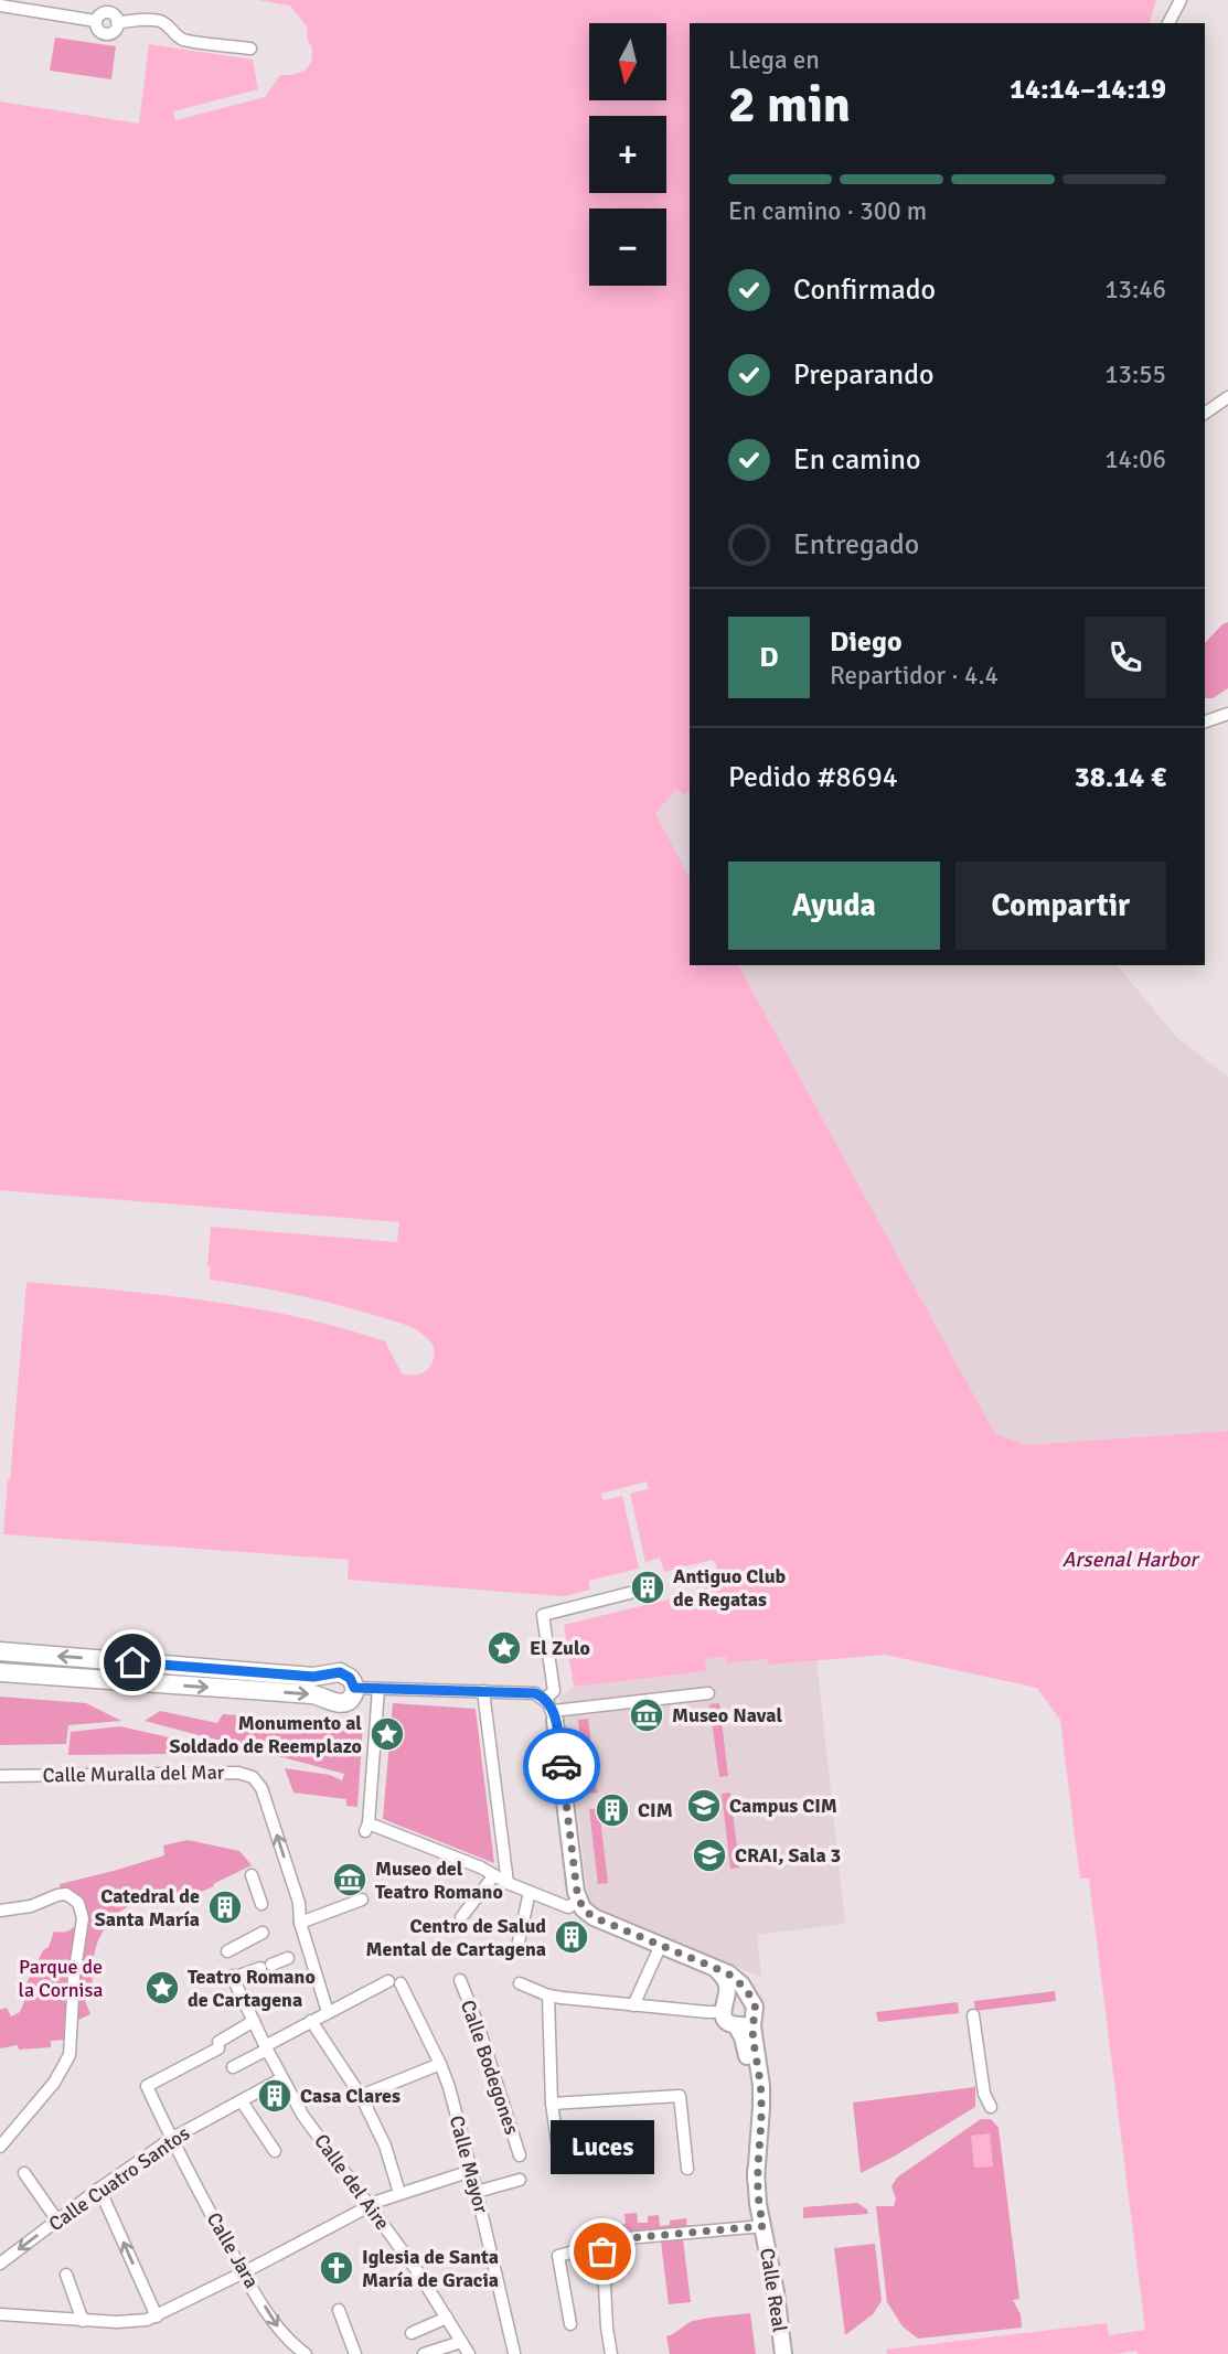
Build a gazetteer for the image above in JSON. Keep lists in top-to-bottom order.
{
  "streets": {
    "main road": ["Calle Real"],
    "street": [
      "Calle Muralla del Mar",
      "Calle Bodegones",
      "Calle Mayor",
      "Calle Cuatro Santos",
      "Calle del Aire",
      "Calle Jara"
    ]
  },
  "crossings": [
    ["Calle Cuatro Santos", "Calle del Aire"],
    ["Calle Cuatro Santos", "Calle Jara"],
    ["Calle del Aire", "Calle Jara"]
  ],
  "one_way": ["Calle Muralla del Mar"],
  "water": ["Arsenal Harbor"],
  "parks": ["Parque de la Cornisa"],
  "places": {
    "building": [
      "Antiguo Club de Regatas",
      "CIM",
      "Catedral de Santa María",
      "Centro de Salud Mental de Cartagena",
      "Casa Clares"
    ],
    "place": ["El Zulo", "Monumento al Soldado de Reemplazo", "Teatro Romano de Cartagena"],
    "museum": ["Museo Naval", "Museo del Teatro Romano"],
    "school or university": ["Campus CIM", "CRAI, Sala 3"],
    "other": ["Luces"],
    "church": ["Iglesia de Santa María de Gracia"]
  },
  "north": "bottom",
  "page": {
    "map_buttons": ["+", "−"],
    "heading": ["2 min", "Llega en", "14:14–14:19"],
    "panel": [
      "Diego",
      "Repartidor · 4.4",
      "Pedido #8694",
      "38.14 €"
    ],
    "bar": "En camino · 300 m",
    "list": [
      ["Confirmado", "13:46"],
      ["Preparando", "13:55"],
      ["En camino", "14:06"],
      "Entregado"
    ],
    "round": "D",
    "buttons": ["Ayuda", "Compartir"],
    "bubble": "Luces"
  }
}
